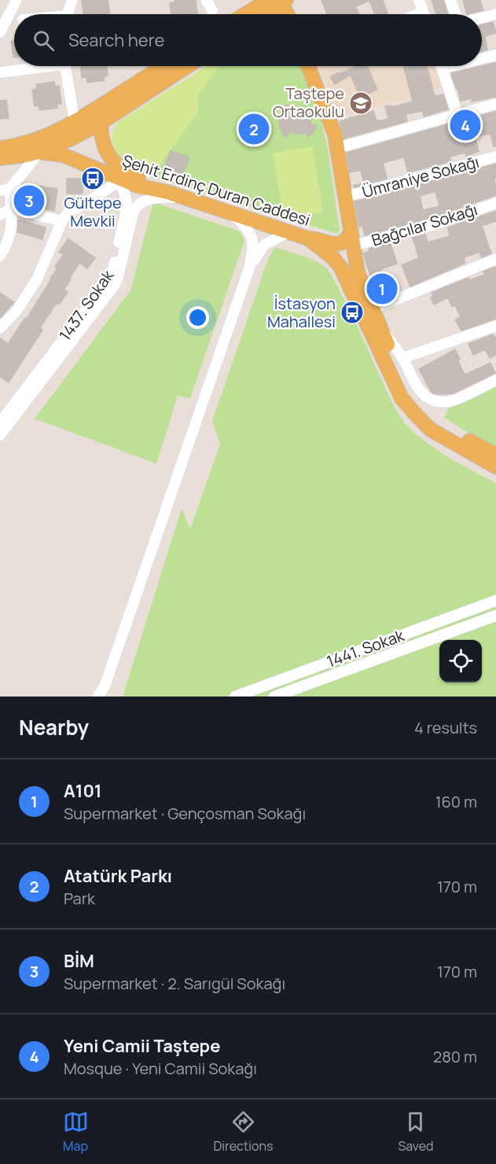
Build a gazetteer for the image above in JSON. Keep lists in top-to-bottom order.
{
  "streets": {
    "main road": ["Şehit Erdinç Duran Caddesi"],
    "street": [
      "Ümraniye Sokağı",
      "Bağcılar Sokağı",
      "1437. Sokak",
      "1441. Sokak"
    ]
  },
  "crossings": [
    ["Şehit Erdinç Duran Caddesi", "1437. Sokak"]
  ],
  "places": {
    "school or university": ["Taştepe Ortaokulu"],
    "bus stop": ["Gültepe Mevkii", "İstasyon Mahallesi"]
  },
  "page": {
    "search": "Search here",
    "pins": [
      "4",
      "2",
      "3",
      "1"
    ],
    "heading": ["Nearby", "4 results"],
    "list": [
      {
        "mark": "1",
        "name": "A101",
        "note": "Supermarket · Gençosman Sokağı",
        "value": "160 m"
      },
      {
        "mark": "2",
        "name": "Atatürk Parkı",
        "note": "Park",
        "value": "170 m"
      },
      {
        "mark": "3",
        "name": "BİM",
        "note": "Supermarket · 2. Sarıgül Sokağı",
        "value": "170 m"
      },
      {
        "mark": "4",
        "name": "Yeni Camii Taştepe",
        "note": "Mosque · Yeni Camii Sokağı",
        "value": "280 m"
      }
    ],
    "nav": ["Map", "Directions", "Saved"]
  }
}
